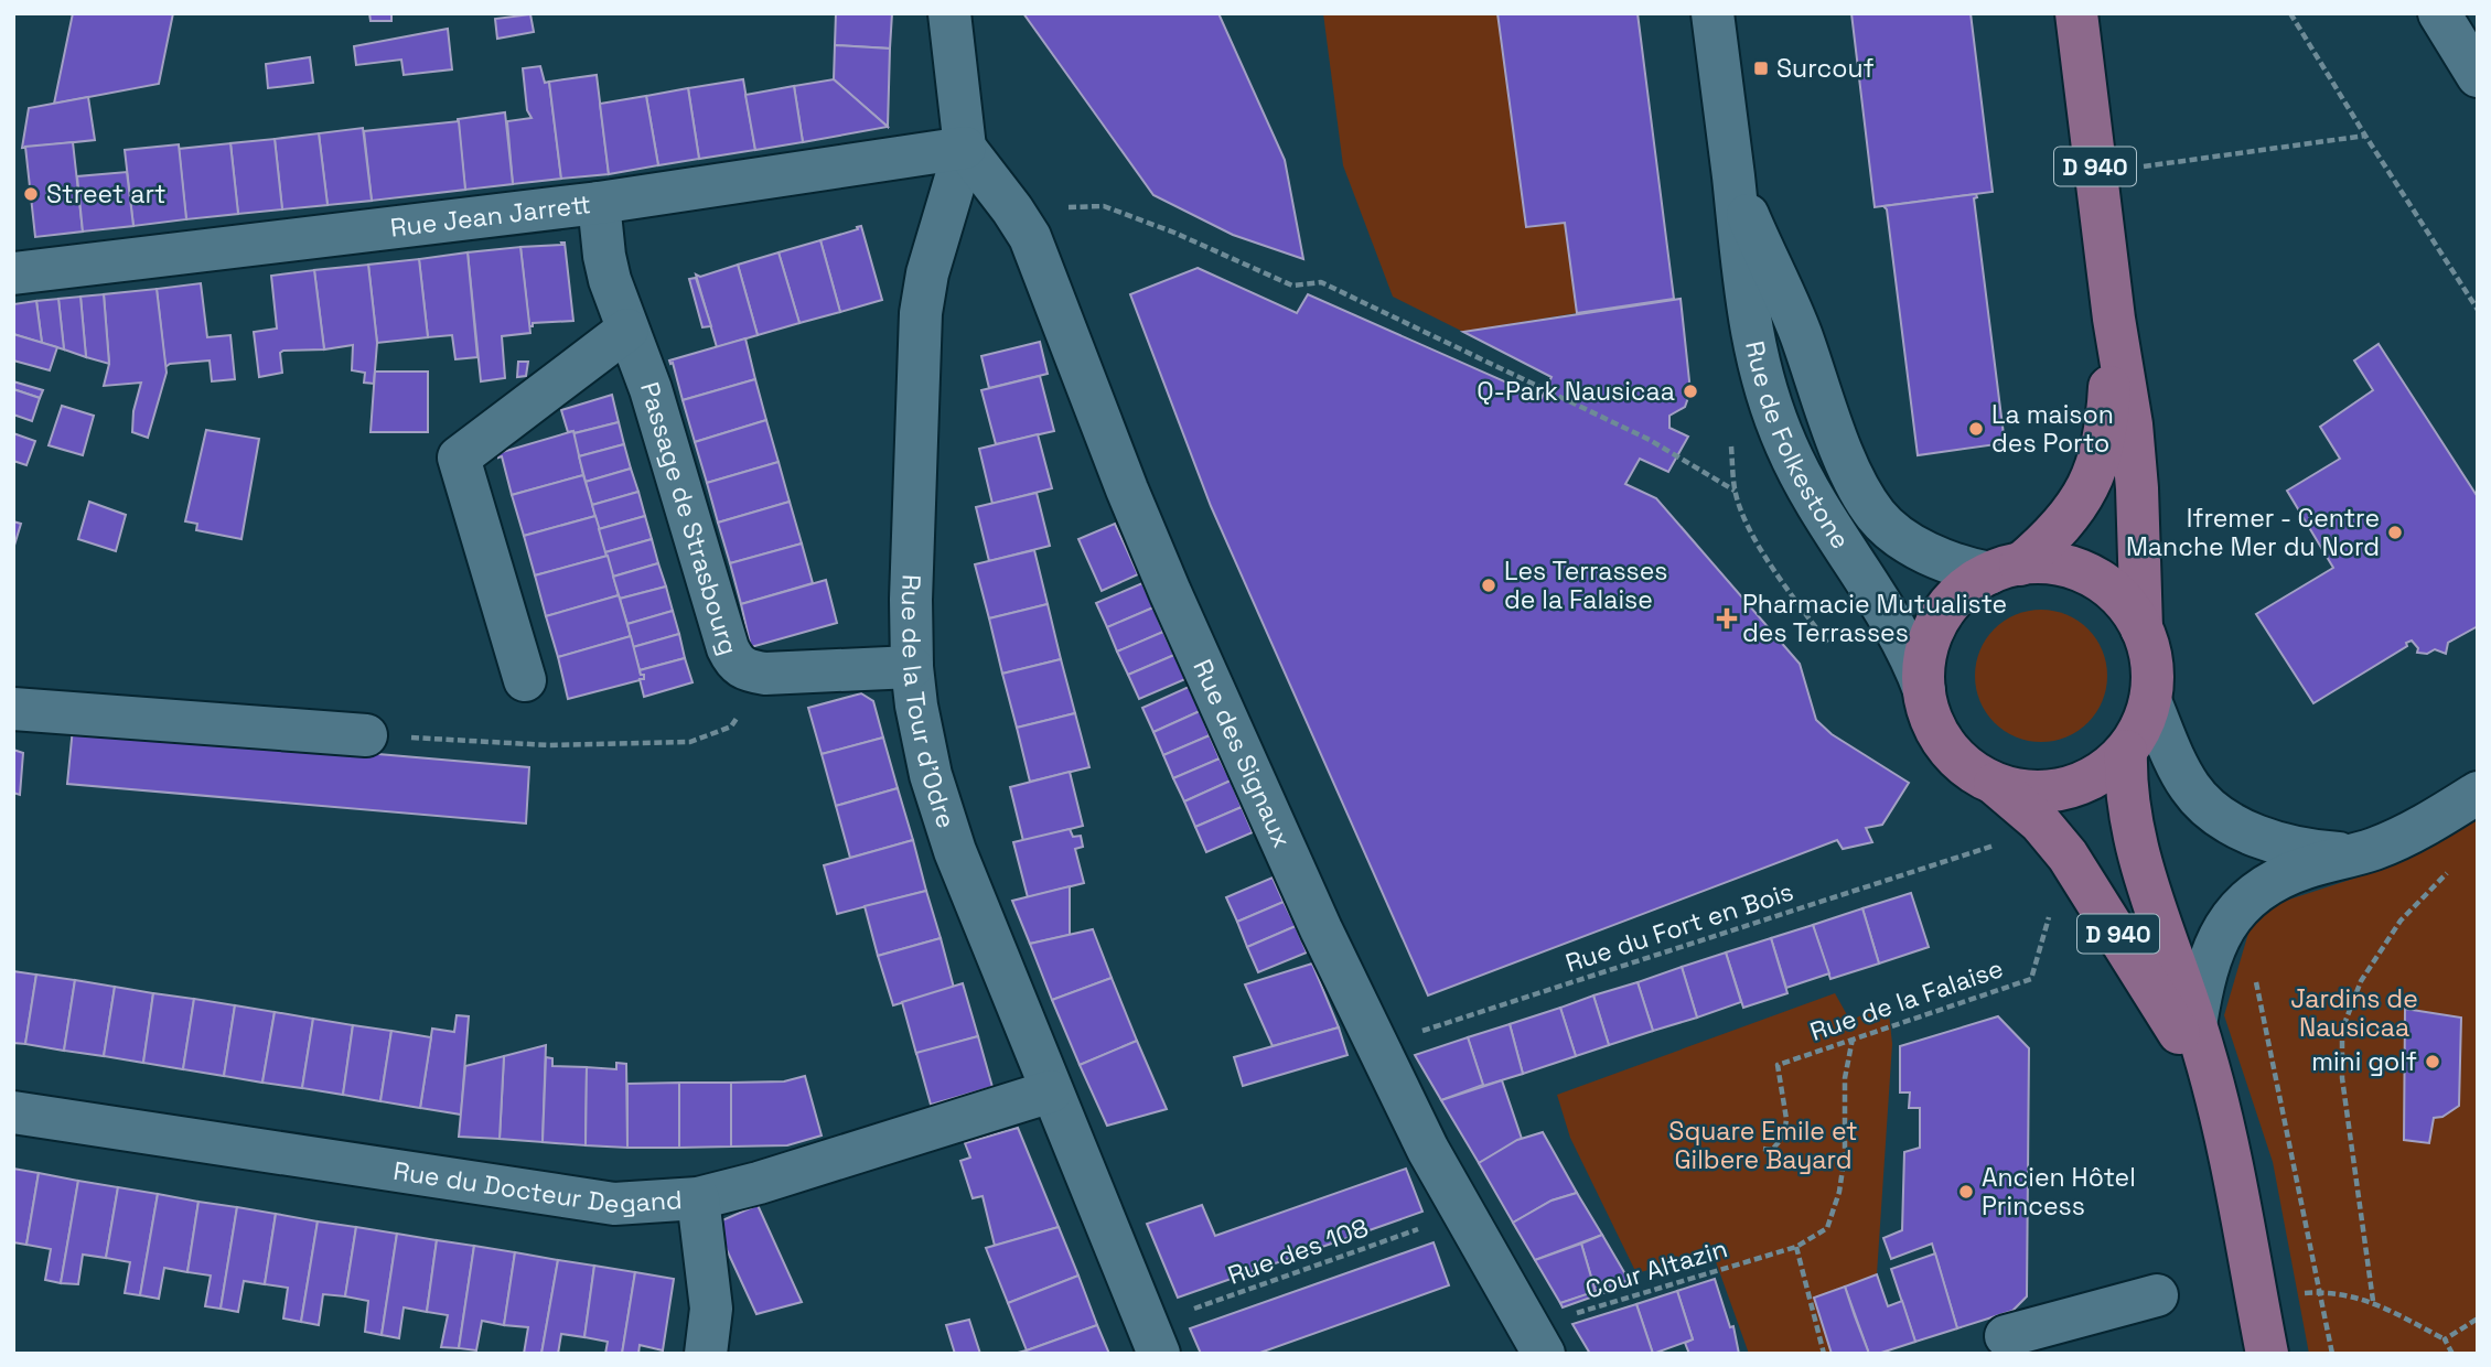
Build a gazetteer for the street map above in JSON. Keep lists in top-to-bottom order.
{
  "streets": {
    "main road": ["D 940"],
    "street": [
      "Rue Jean Jarrett",
      "Rue de Folkestone",
      "Passage de Strasbourg",
      "Rue de la Tour d'Odre",
      "Rue des Signaux",
      "Rue du Docteur Degand"
    ],
    "path": [
      "Rue du Fort en Bois",
      "Rue de la Falaise",
      "Rue des 108",
      "Cour Altazin"
    ]
  },
  "crossings": [
    ["D 940", "Rue de Folkestone"],
    ["D 940", "Rue de la Falaise"],
    ["Rue Jean Jarrett", "Passage de Strasbourg"],
    ["Rue Jean Jarrett", "Rue de la Tour d'Odre"],
    ["Rue Jean Jarrett", "Rue des Signaux"],
    ["Passage de Strasbourg", "Rue de la Tour d'Odre"],
    ["Rue de la Tour d'Odre", "Rue des Signaux"],
    ["Rue de la Tour d'Odre", "Rue du Docteur Degand"],
    ["Rue de la Tour d'Odre", "Rue des 108"],
    ["Rue des Signaux", "Rue du Fort en Bois"],
    ["Rue des Signaux", "Rue des 108"],
    ["Rue des Signaux", "Cour Altazin"],
    ["Rue de la Falaise", "Cour Altazin"]
  ],
  "parks": ["Jardins de Nausicaa", "Square Emile et Gilbere Bayard"],
  "places": {
    "transit": ["Surcouf"],
    "other": [
      "Street art",
      "Q-Park Nausicaa",
      "La maison des Porto",
      "Ifremer - Centre Manche Mer du Nord",
      "Les Terrasses de la Falaise",
      "mini golf",
      "Ancien Hôtel Princess"
    ],
    "health": ["Pharmacie Mutualiste des Terrasses"]
  }
}
